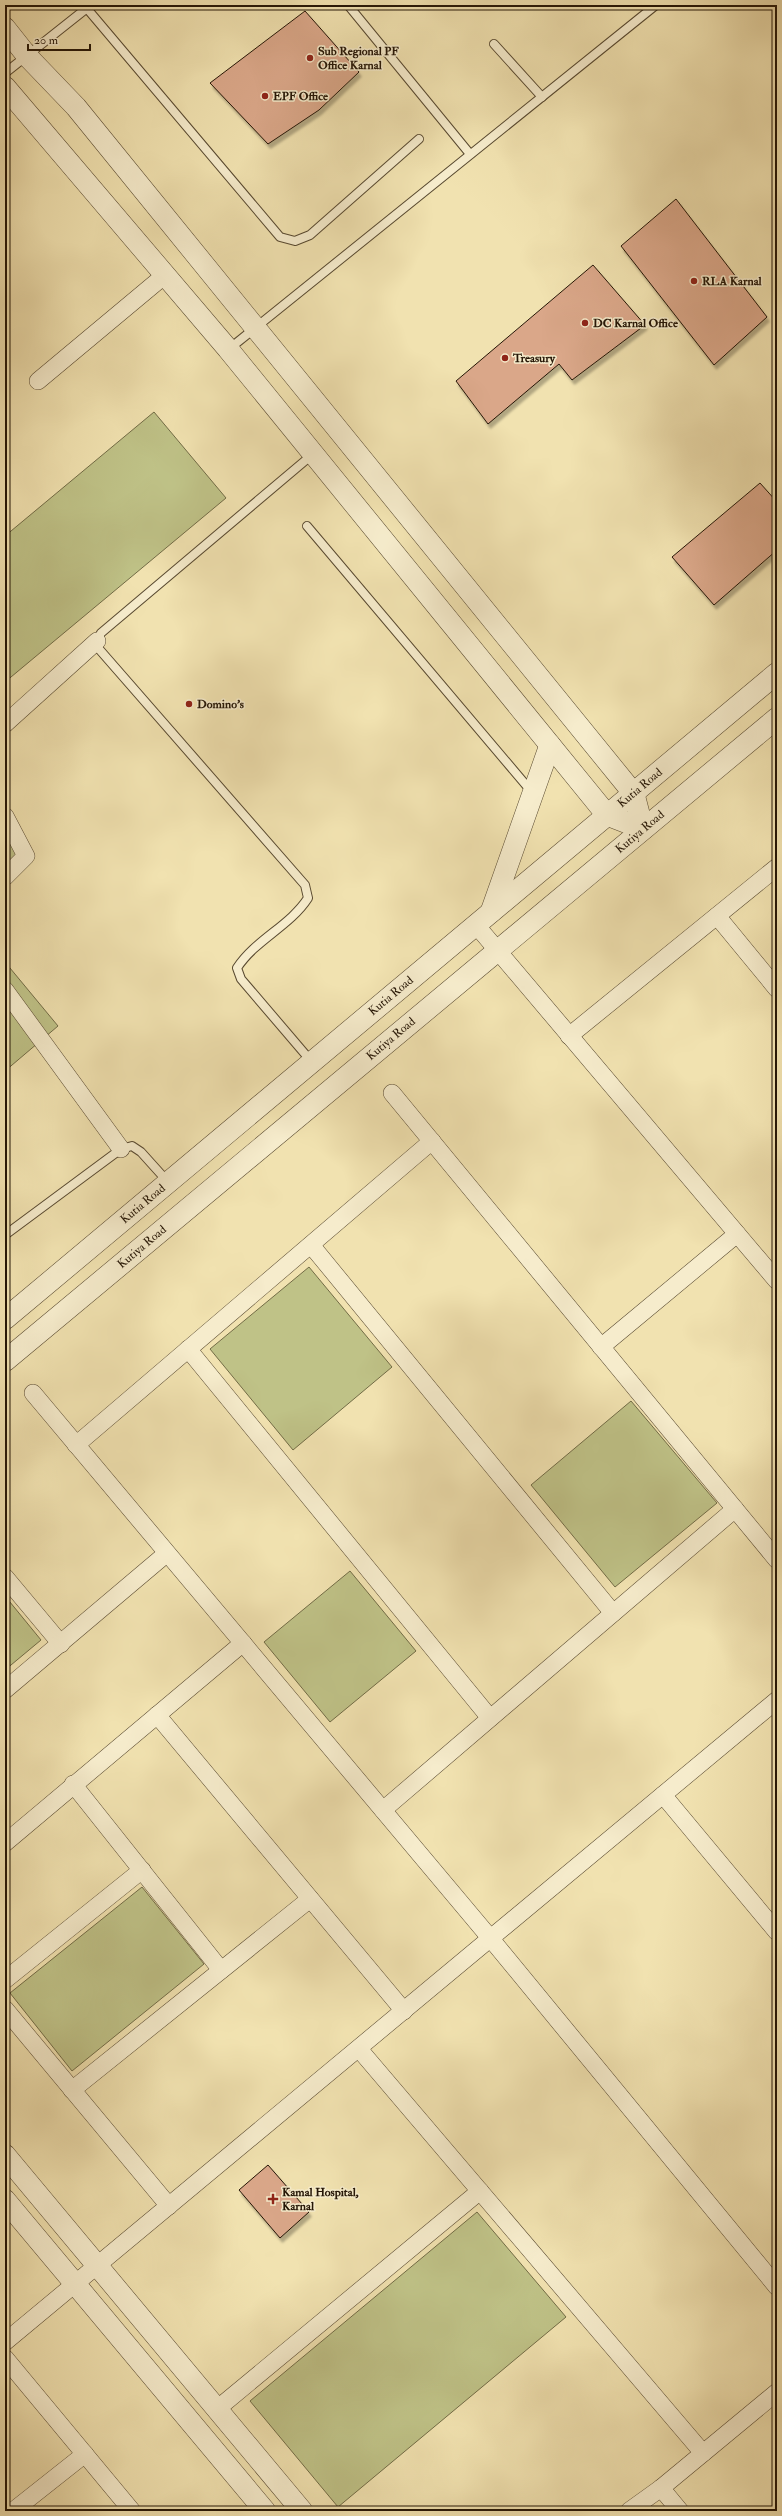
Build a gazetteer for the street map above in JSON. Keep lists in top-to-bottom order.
{
  "streets": {
    "street": ["Kutia Road", "Kutiya Road"]
  },
  "places": {
    "other": [
      "Sub Regional PF Office Karnal",
      "EPF Office",
      "RLA Karnal",
      "DC Karnal Office",
      "Treasury",
      "Domino's"
    ],
    "health": ["Kamal Hospital, Karnal"]
  },
  "scale_bar": "20 m"
}
